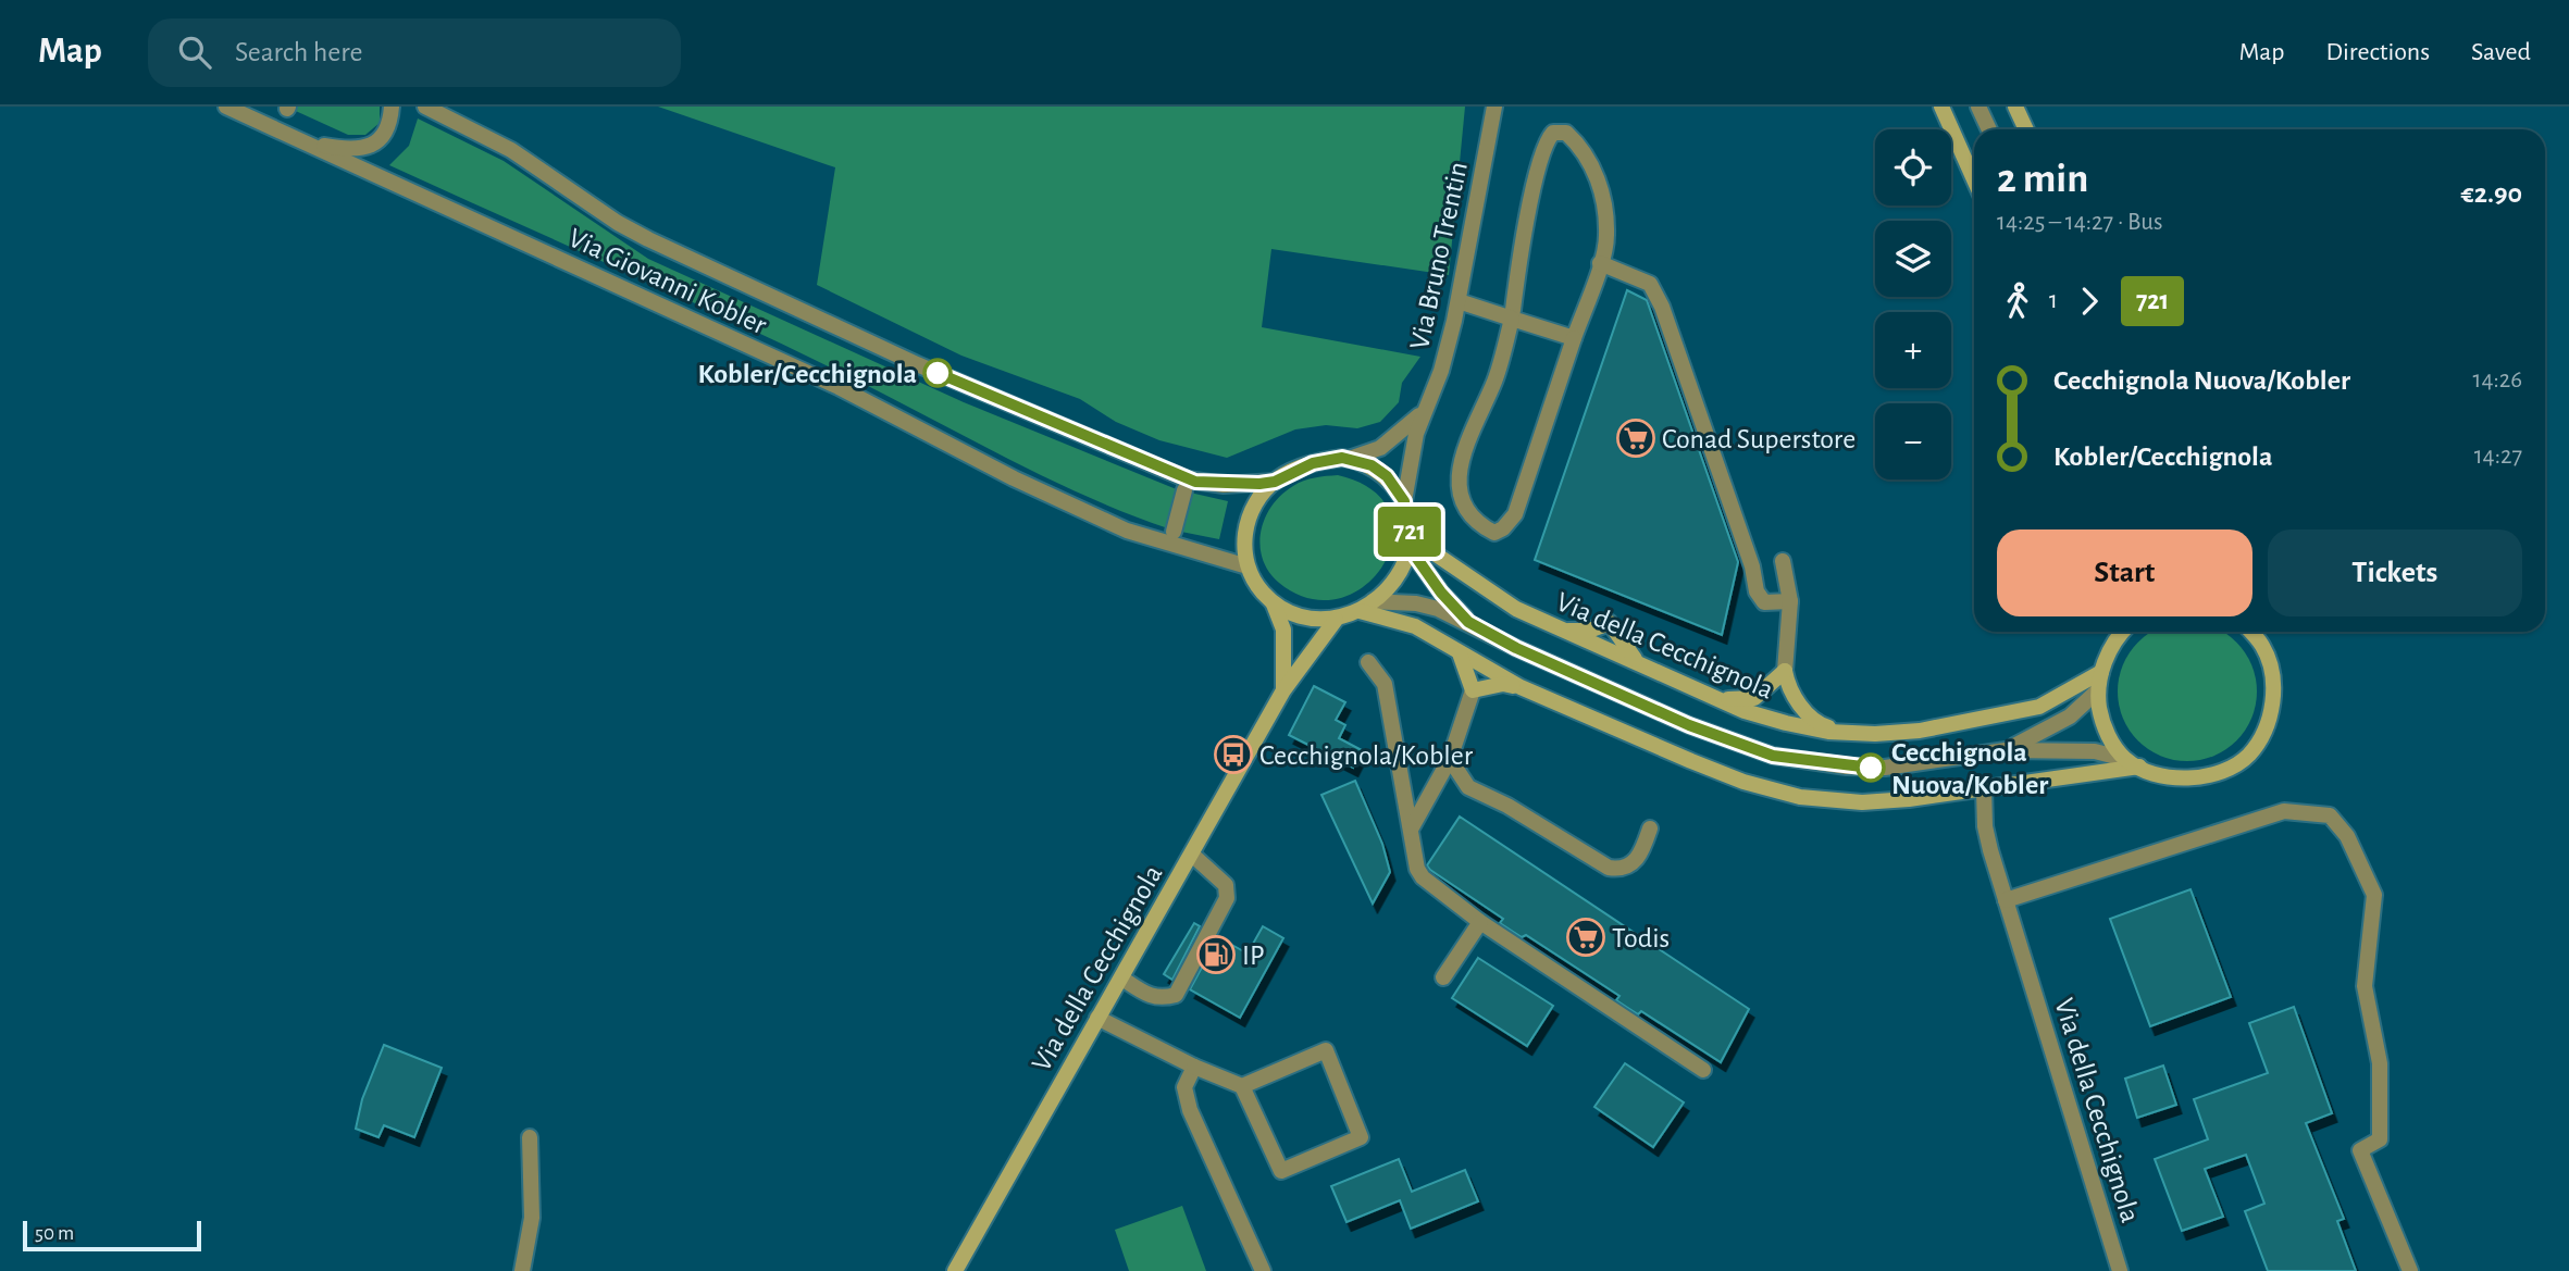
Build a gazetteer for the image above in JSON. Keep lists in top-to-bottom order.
{
  "streets": {
    "street": ["Via Bruno Trentin", "Via Giovanni Kobler", "Via della Cecchignola"]
  },
  "crossings": [
    ["Via Bruno Trentin", "Via Giovanni Kobler"],
    ["Via Bruno Trentin", "Via della Cecchignola"],
    ["Via Giovanni Kobler", "Via della Cecchignola"]
  ],
  "places": {
    "other": ["Kobler/Cecchignola", "Cecchignola Nuova/Kobler"],
    "supermarket": ["Conad Superstore", "Todis"],
    "bus stop": ["Cecchignola/Kobler"],
    "fuel station": ["IP"]
  },
  "lines": ["bus line 721"],
  "scale_bar": "50 m",
  "page": {
    "header": "Map",
    "search": "Search here",
    "nav": ["Map", "Directions", "Saved"],
    "on_map": "721",
    "map_buttons": ["+", "−"],
    "heading": ["2 min", "14:25 – 14:27 · Bus", "€2.90"],
    "legs": ["1", "721"],
    "list": [
      {
        "name": "Cecchignola Nuova/Kobler",
        "value": "14:26"
      },
      {
        "name": "Kobler/Cecchignola",
        "value": "14:27"
      }
    ],
    "buttons": ["Start", "Tickets"],
    "scale": "50 m"
  }
}
